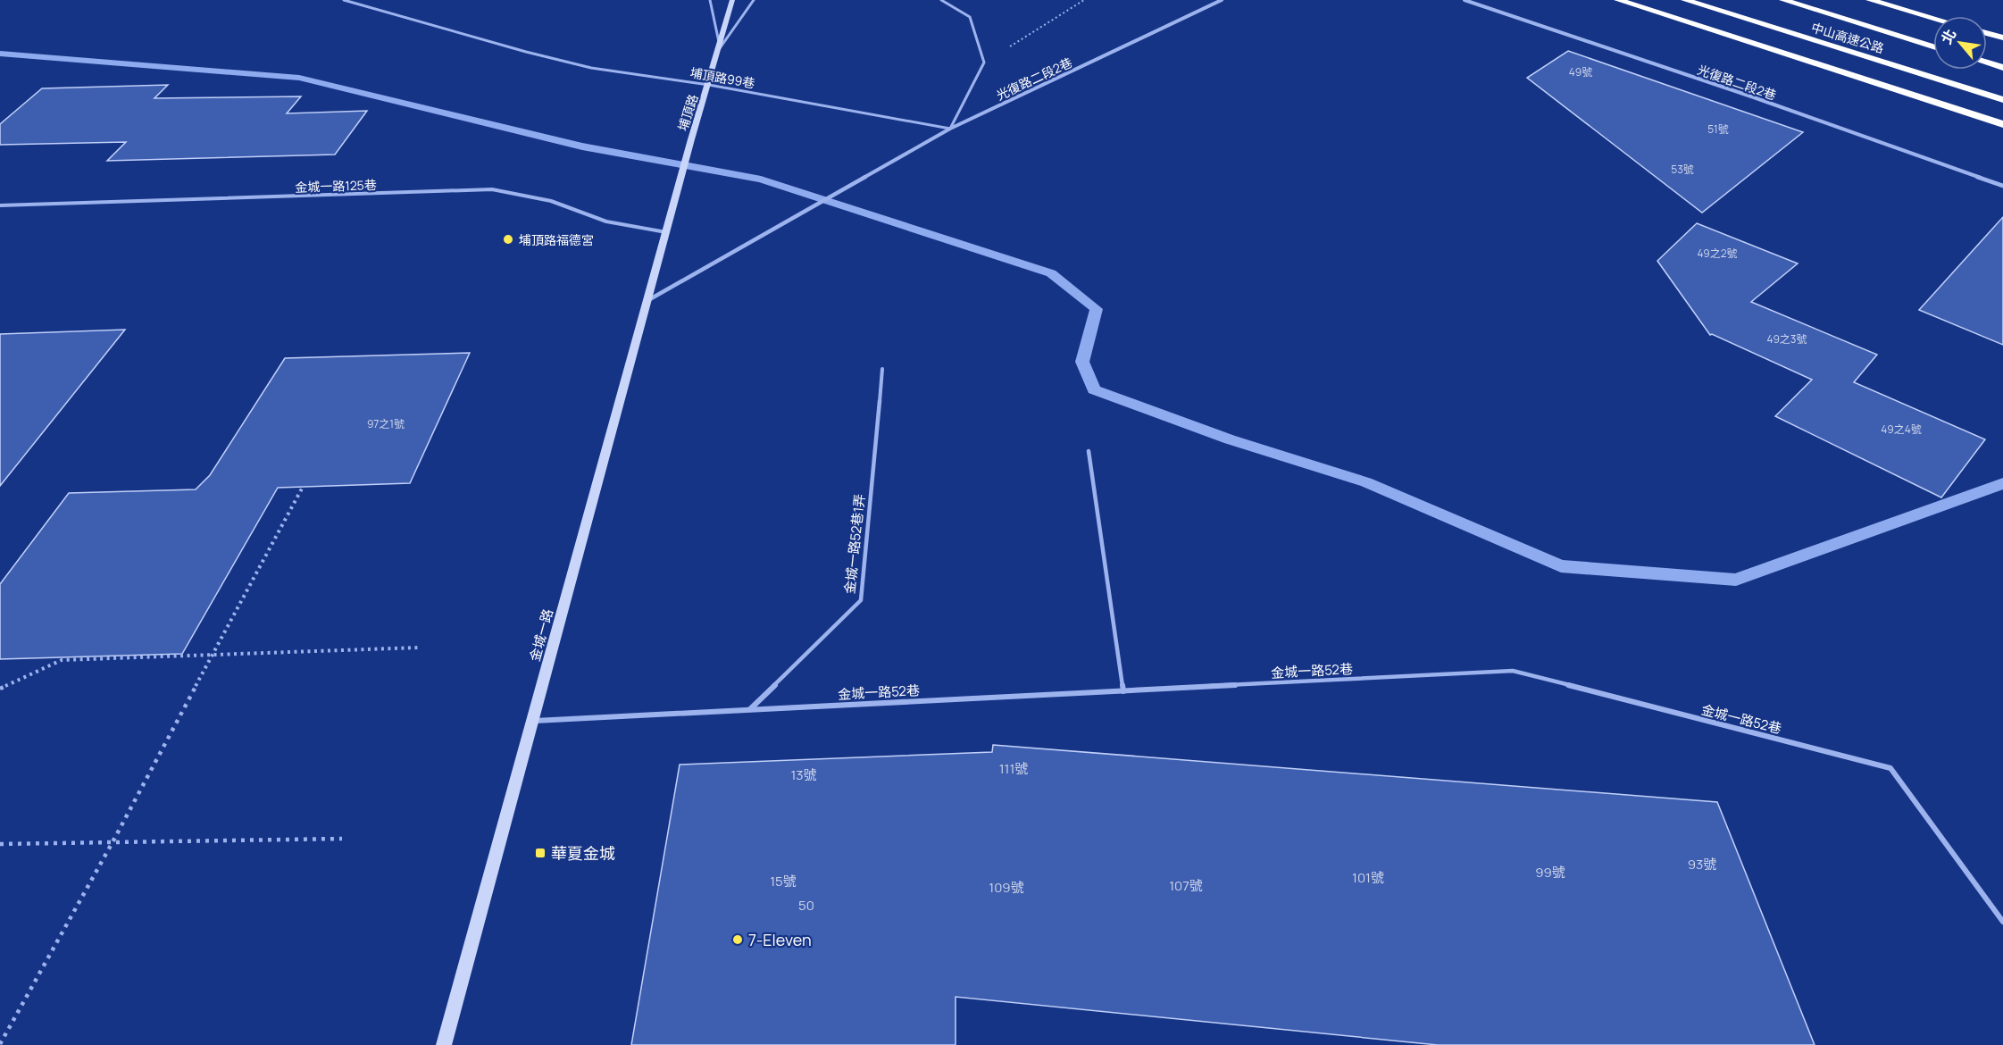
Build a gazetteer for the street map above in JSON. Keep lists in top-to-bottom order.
{
  "streets": {
    "highway": ["中山高速公路"],
    "street": ["光復路二段2巷", "埔頂路", "金城一路"],
    "lane": [
      "埔頂路99巷",
      "金城一路125巷",
      "金城一路52巷1弄",
      "金城一路52巷"
    ]
  },
  "crossings": [
    ["埔頂路99巷", "光復路二段2巷"],
    ["埔頂路99巷", "埔頂路"],
    ["光復路二段2巷", "金城一路"],
    ["埔頂路", "金城一路125巷"],
    ["埔頂路", "金城一路"],
    ["金城一路125巷", "金城一路"],
    ["金城一路52巷1弄", "金城一路52巷"],
    ["金城一路", "金城一路52巷"]
  ],
  "places": {
    "other": ["埔頂路福德宮", "7-Eleven"],
    "transit": ["華夏金城"]
  },
  "house_numbers": [
    "49號",
    "51號",
    "53號",
    "49之2號",
    "49之3號",
    "97之1號",
    "49之4號",
    "111號",
    "13號",
    "93號",
    "99號",
    "101號",
    "15號",
    "107號",
    "109號",
    "50"
  ],
  "north": "top left"
}
